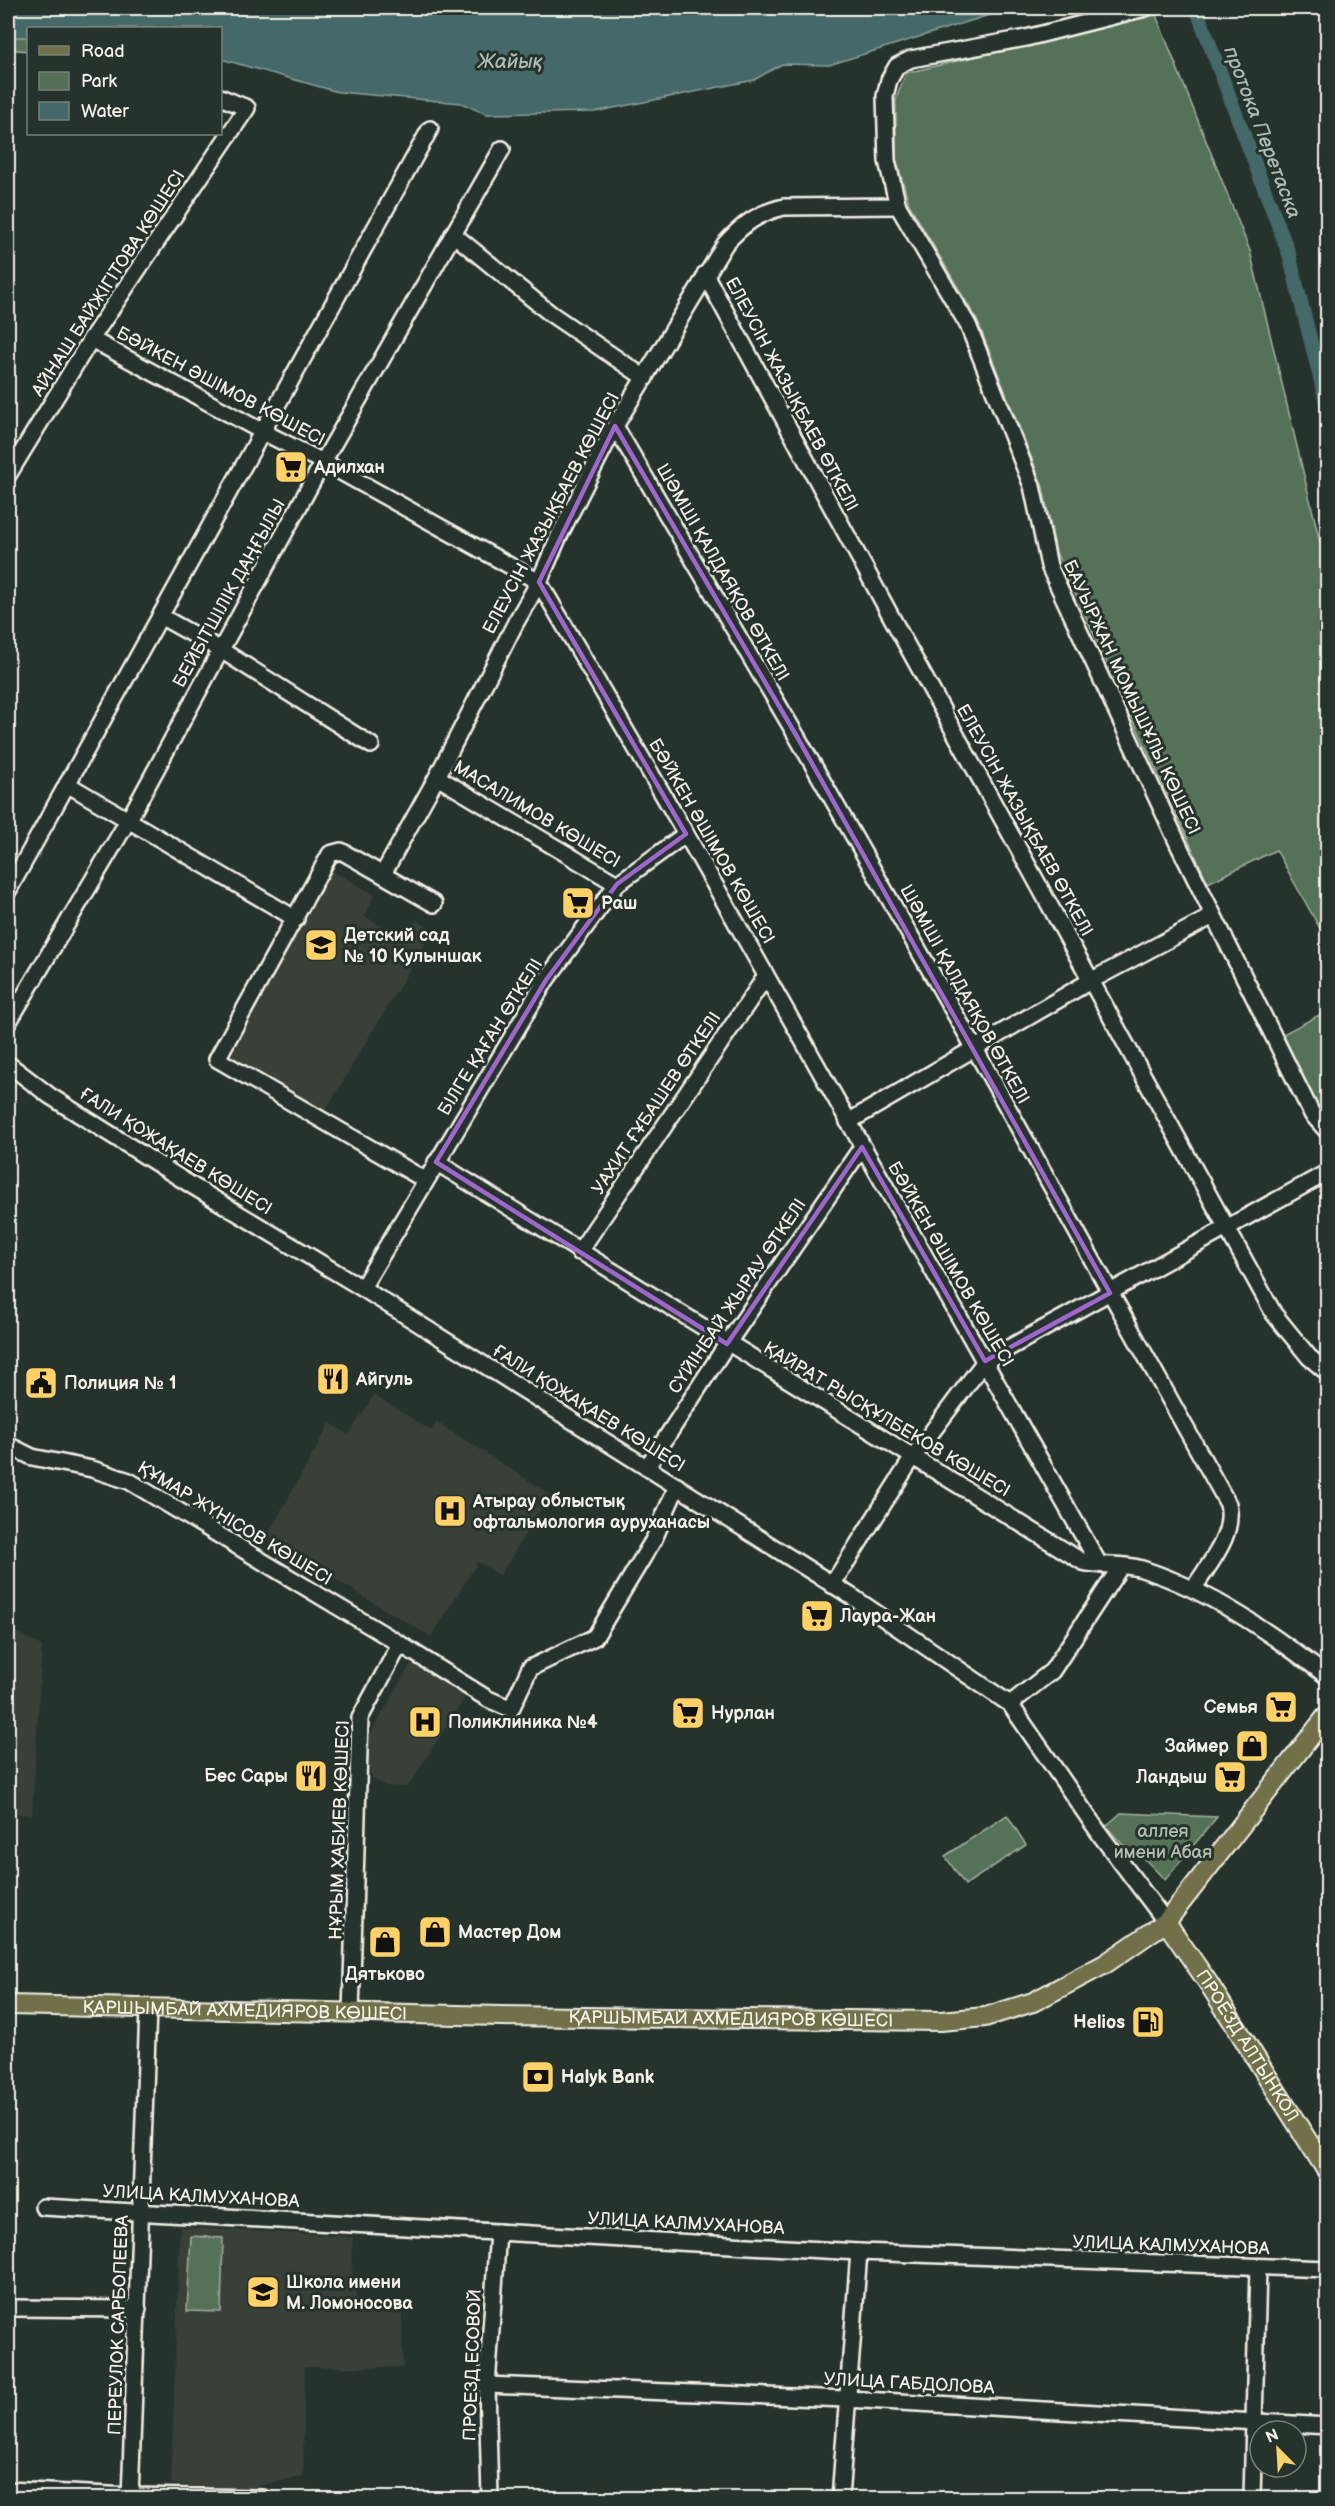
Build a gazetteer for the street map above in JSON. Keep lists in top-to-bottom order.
{
  "streets": {
    "main road": ["ҚАРШЫМБАЙ АХМЕДИЯРОВ КӨШЕСІ", "ПРОЕЗД АЛТЫНКОЛ"],
    "street": [
      "АЙНАШ БАЙЖІГІТОВА КӨШЕСІ",
      "БӘЙКЕН ӘШІМОВ КӨШЕСІ",
      "ЕЛЕУСІН ЖАЗЫҚБАЕВ ӨТКЕЛІ",
      "ЕЛЕУСІН ЖАЗЫҚБАЕВ КӨШЕСІ",
      "ШӘМШІ ҚАЛДАЯҚОВ ӨТКЕЛІ",
      "БЕЙБІТШІЛІК ДАҢҒЫЛЫ",
      "БАУЫРЖАН МОМЫШҰЛЫ КӨШЕСІ",
      "МАСАЛИМОВ КӨШЕСІ",
      "БІЛГЕ ҚАҒАН ӨТКЕЛІ",
      "УАХИТ ҒҰБАШЕВ ӨТКЕЛІ",
      "ҒАЛИ ҚОЖАҚАЕВ КӨШЕСІ",
      "СҮЙІНБАЙ ЖЫРАУ ӨТКЕЛІ",
      "ҚАЙРАТ РЫСҚҰЛБЕКОВ КӨШЕСІ",
      "ҚҰМАР ЖҮНІСОВ КӨШЕСІ",
      "НҰРЫМ ХАБИЕВ КӨШЕСІ",
      "УЛИЦА КАЛМУХАНОВА",
      "ПЕРЕУЛОК САРБОПЕЕВА",
      "ПРОЕЗД ЕСОВОЙ",
      "УЛИЦА ГАБДОЛОВА"
    ]
  },
  "crossings": [
    ["АЙНАШ БАЙЖІГІТОВА КӨШЕСІ", "БӘЙКЕН ӘШІМОВ КӨШЕСІ"],
    ["БӘЙКЕН ӘШІМОВ КӨШЕСІ", "ЕЛЕУСІН ЖАЗЫҚБАЕВ КӨШЕСІ"],
    ["БӘЙКЕН ӘШІМОВ КӨШЕСІ", "БЕЙБІТШІЛІК ДАҢҒЫЛЫ"],
    ["БӘЙКЕН ӘШІМОВ КӨШЕСІ", "БІЛГЕ ҚАҒАН ӨТКЕЛІ"],
    ["БӘЙКЕН ӘШІМОВ КӨШЕСІ", "УАХИТ ҒҰБАШЕВ ӨТКЕЛІ"],
    ["БӘЙКЕН ӘШІМОВ КӨШЕСІ", "СҮЙІНБАЙ ЖЫРАУ ӨТКЕЛІ"],
    ["БӘЙКЕН ӘШІМОВ КӨШЕСІ", "ҚАЙРАТ РЫСҚҰЛБЕКОВ КӨШЕСІ"],
    ["ЕЛЕУСІН ЖАЗЫҚБАЕВ ӨТКЕЛІ", "ЕЛЕУСІН ЖАЗЫҚБАЕВ КӨШЕСІ"],
    ["ЕЛЕУСІН ЖАЗЫҚБАЕВ КӨШЕСІ", "ШӘМШІ ҚАЛДАЯҚОВ ӨТКЕЛІ"],
    ["ЕЛЕУСІН ЖАЗЫҚБАЕВ КӨШЕСІ", "БАУЫРЖАН МОМЫШҰЛЫ КӨШЕСІ"],
    ["ЕЛЕУСІН ЖАЗЫҚБАЕВ КӨШЕСІ", "МАСАЛИМОВ КӨШЕСІ"],
    ["ШӘМШІ ҚАЛДАЯҚОВ ӨТКЕЛІ", "ҚАЙРАТ РЫСҚҰЛБЕКОВ КӨШЕСІ"],
    ["МАСАЛИМОВ КӨШЕСІ", "БІЛГЕ ҚАҒАН ӨТКЕЛІ"],
    ["БІЛГЕ ҚАҒАН ӨТКЕЛІ", "ҒАЛИ ҚОЖАҚАЕВ КӨШЕСІ"],
    ["БІЛГЕ ҚАҒАН ӨТКЕЛІ", "ҚАЙРАТ РЫСҚҰЛБЕКОВ КӨШЕСІ"],
    ["УАХИТ ҒҰБАШЕВ ӨТКЕЛІ", "ҚАЙРАТ РЫСҚҰЛБЕКОВ КӨШЕСІ"],
    ["ҒАЛИ ҚОЖАҚАЕВ КӨШЕСІ", "СҮЙІНБАЙ ЖЫРАУ ӨТКЕЛІ"],
    ["ҒАЛИ ҚОЖАҚАЕВ КӨШЕСІ", "ҚАРШЫМБАЙ АХМЕДИЯРОВ КӨШЕСІ"],
    ["ҒАЛИ ҚОЖАҚАЕВ КӨШЕСІ", "ПРОЕЗД АЛТЫНКОЛ"],
    ["СҮЙІНБАЙ ЖЫРАУ ӨТКЕЛІ", "ҚАЙРАТ РЫСҚҰЛБЕКОВ КӨШЕСІ"],
    ["ҚҰМАР ЖҮНІСОВ КӨШЕСІ", "НҰРЫМ ХАБИЕВ КӨШЕСІ"],
    ["НҰРЫМ ХАБИЕВ КӨШЕСІ", "ҚАРШЫМБАЙ АХМЕДИЯРОВ КӨШЕСІ"],
    ["ҚАРШЫМБАЙ АХМЕДИЯРОВ КӨШЕСІ", "ПРОЕЗД АЛТЫНКОЛ"],
    ["ҚАРШЫМБАЙ АХМЕДИЯРОВ КӨШЕСІ", "ПЕРЕУЛОК САРБОПЕЕВА"],
    ["УЛИЦА КАЛМУХАНОВА", "ПЕРЕУЛОК САРБОПЕЕВА"],
    ["УЛИЦА КАЛМУХАНОВА", "ПРОЕЗД ЕСОВОЙ"],
    ["ПРОЕЗД ЕСОВОЙ", "УЛИЦА ГАБДОЛОВА"]
  ],
  "water": ["Жайық", "протока Перетаска"],
  "parks": ["аллея имени Абая"],
  "places": {
    "supermarket": [
      "Адилхан",
      "Раш",
      "Лаура-Жан",
      "Семья",
      "Нурлан",
      "Ландыш"
    ],
    "school or university": ["Детский сад № 10 Кулыншак", "Школа имени М. Ломоносова"],
    "restaurant": ["Айгуль", "Бес Сары"],
    "public building": ["Полиция № 1"],
    "hospital": ["Атырау облыстық офтальмология ауруханасы", "Поликлиника №4"],
    "shop": ["Займер", "Мастер Дом", "Дятьково"],
    "fuel station": ["Helios"],
    "bank": ["Halyk Bank"]
  },
  "legend": ["Road", "Park", "Water"],
  "north": "top left"
}
